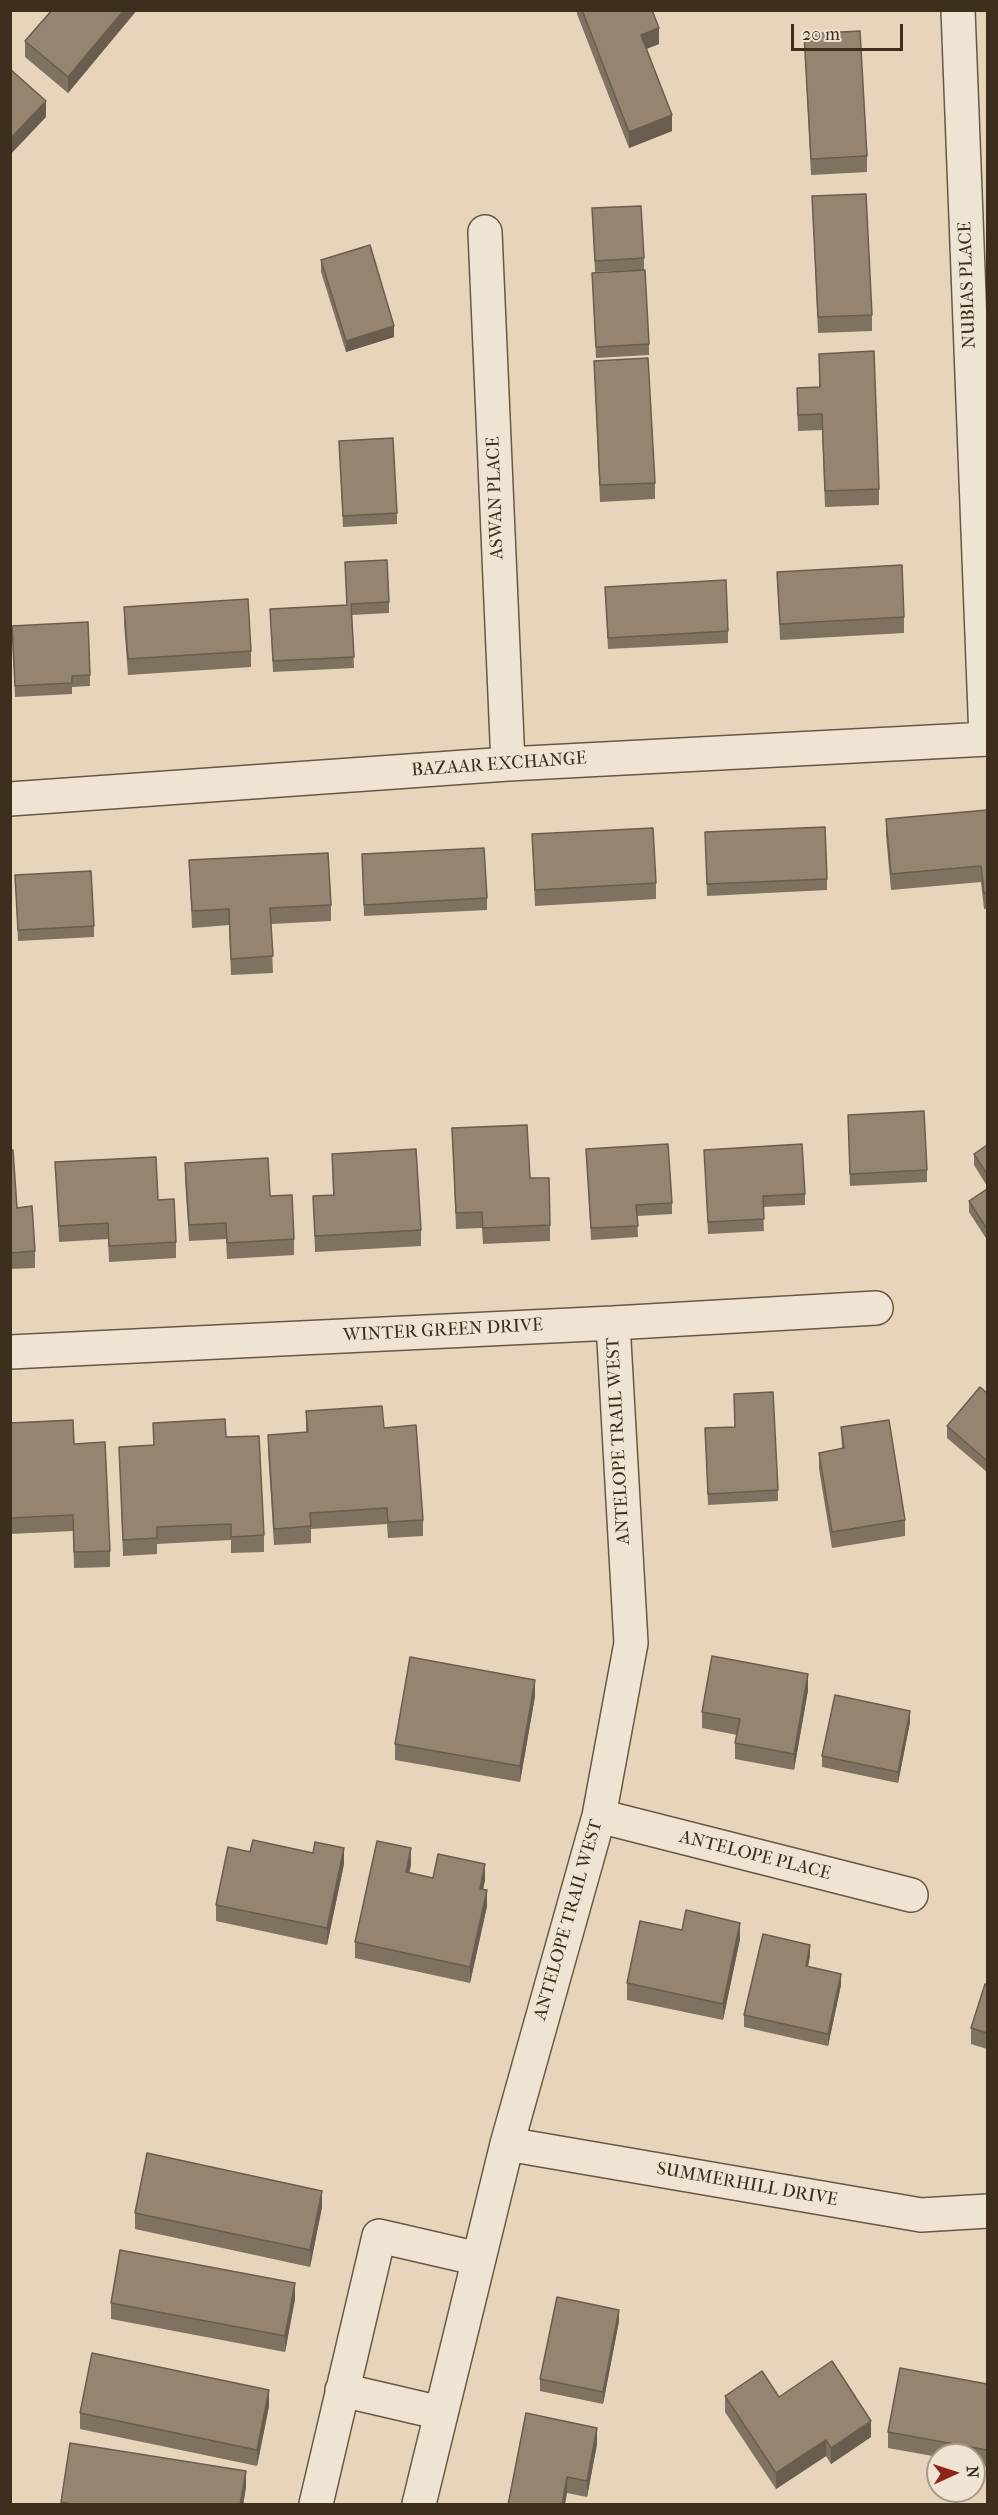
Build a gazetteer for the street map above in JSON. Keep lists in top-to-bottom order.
{
  "streets": {
    "street": [
      "NUBIAS PLACE",
      "ASWAN PLACE",
      "BAZAAR EXCHANGE",
      "WINTER GREEN DRIVE",
      "ANTELOPE TRAIL WEST",
      "ANTELOPE PLACE",
      "SUMMERHILL DRIVE"
    ]
  },
  "crossings": [
    ["NUBIAS PLACE", "BAZAAR EXCHANGE"],
    ["ASWAN PLACE", "BAZAAR EXCHANGE"],
    ["WINTER GREEN DRIVE", "ANTELOPE TRAIL WEST"],
    ["ANTELOPE TRAIL WEST", "ANTELOPE PLACE"],
    ["ANTELOPE TRAIL WEST", "SUMMERHILL DRIVE"]
  ],
  "scale_bar": "20 m",
  "north": "right"
}
